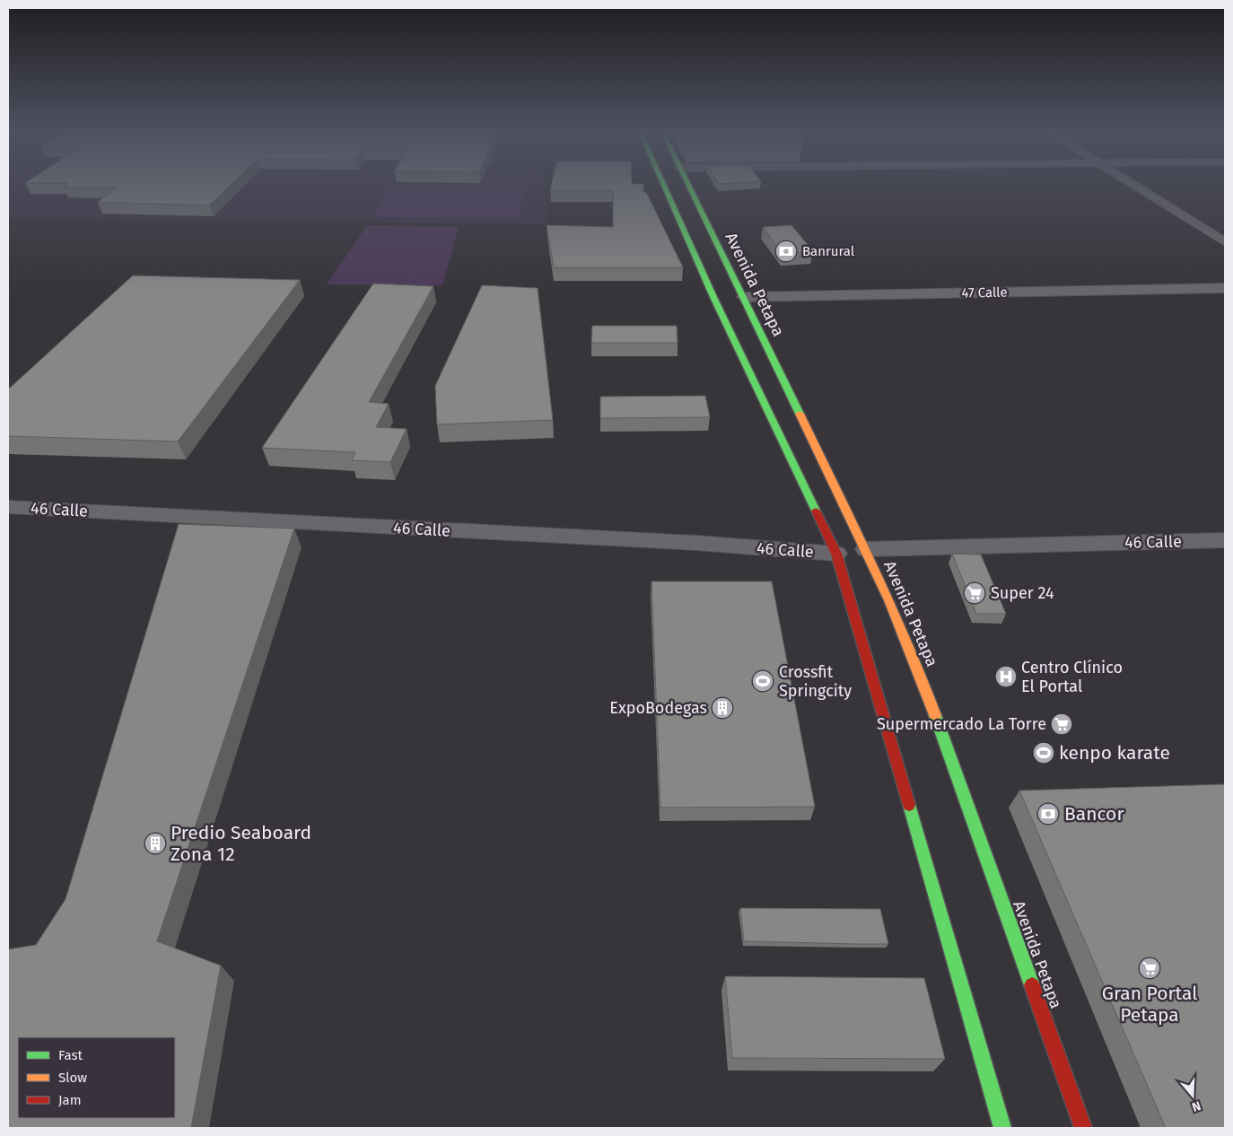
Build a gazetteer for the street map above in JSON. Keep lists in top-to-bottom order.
{
  "streets": {
    "main road": ["Avenida Petapa"],
    "street": ["47 Calle", "46 Calle"]
  },
  "crossings": [
    ["Avenida Petapa", "47 Calle"],
    ["Avenida Petapa", "46 Calle"]
  ],
  "places": {
    "bank": ["Banrural", "Bancor"],
    "supermarket": ["Super 24", "Supermercado La Torre", "Gran Portal Petapa"],
    "hospital": ["Centro Clínico El Portal"],
    "sports": ["Crossfit Springcity", "kenpo karate"],
    "building": ["ExpoBodegas", "Predio Seaboard Zona 12"]
  },
  "legend": ["Fast", "Slow", "Jam"],
  "north": "bottom"
}
